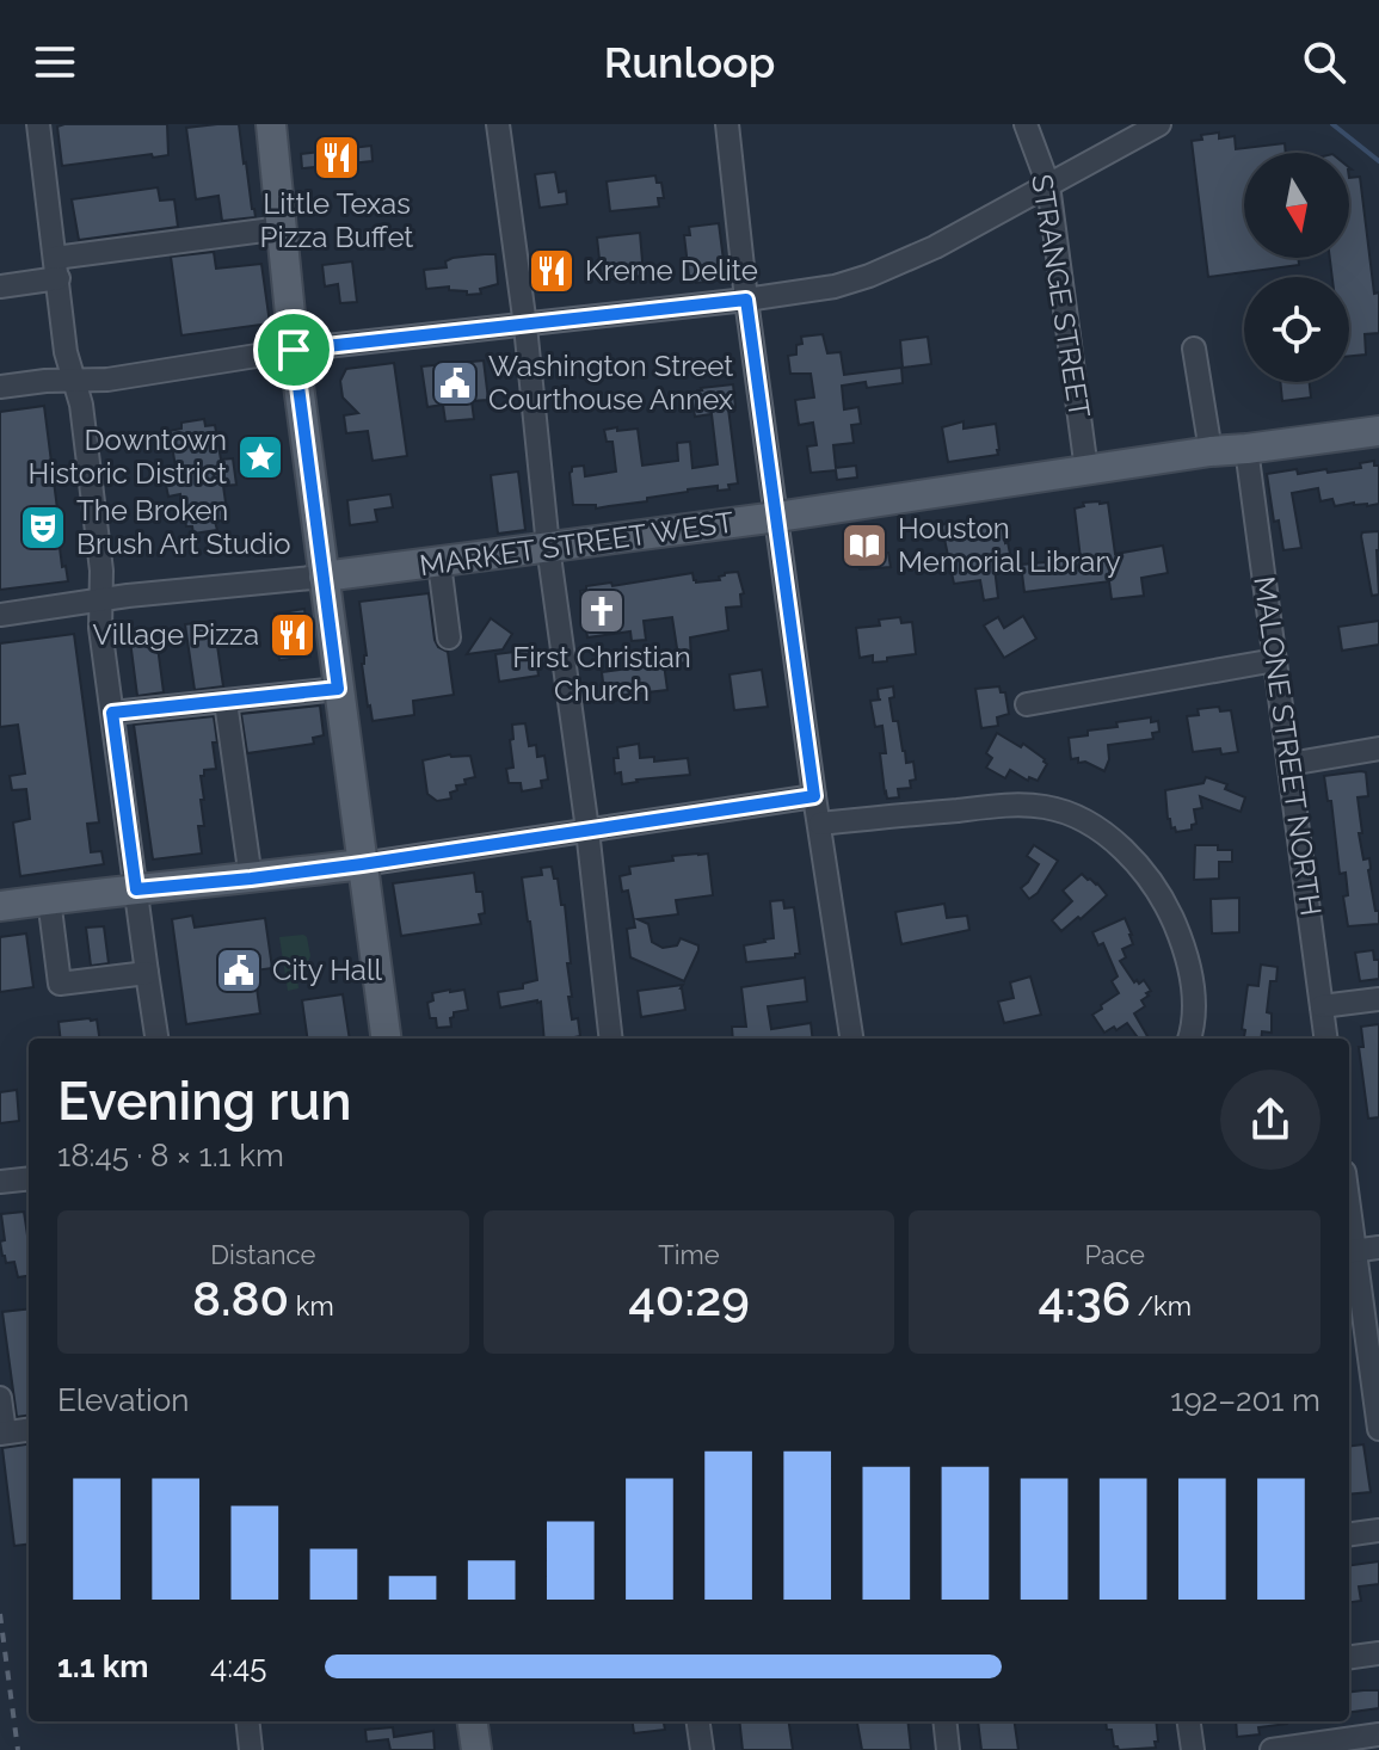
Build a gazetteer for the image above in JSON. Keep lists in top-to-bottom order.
{
  "streets": {
    "main road": ["MARKET STREET WEST"],
    "street": ["STRANGE STREET", "MALONE STREET NORTH"]
  },
  "crossings": [
    ["STRANGE STREET", "MARKET STREET WEST"],
    ["MARKET STREET WEST", "MALONE STREET NORTH"]
  ],
  "places": {
    "restaurant": ["Little Texas Pizza Buffet", "Kreme Delite", "Village Pizza"],
    "public building": ["Washington Street Courthouse Annex", "City Hall"],
    "place": ["Downtown Historic District"],
    "theatre": ["The Broken Brush Art Studio"],
    "library": ["Houston Memorial Library"],
    "church": ["First Christian Church"]
  },
  "north": "bottom",
  "page": {
    "header": "Runloop",
    "heading": ["Evening run", "18:45 · 8 × 1.1 km"],
    "stats": [
      ["Distance", "8.80 km"],
      ["Time", "40:29"],
      ["Pace", "4:36 /km"]
    ],
    "chart": ["Elevation", "192–201 m"],
    "list": [
      {
        "name": "1.1 km",
        "note": "4:45"
      }
    ]
  }
}
